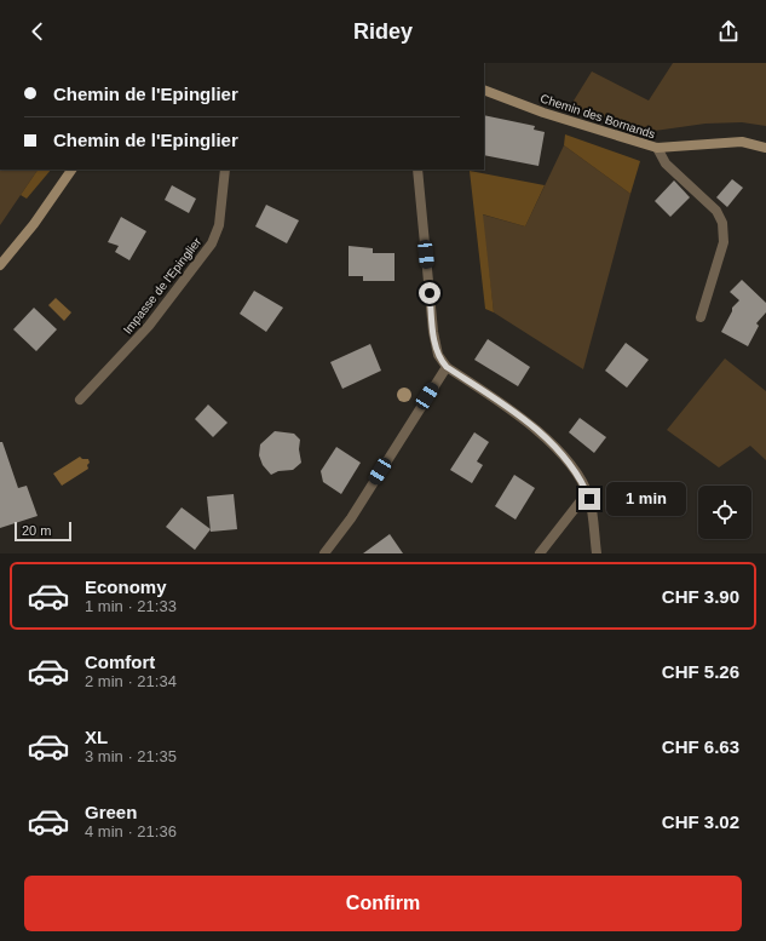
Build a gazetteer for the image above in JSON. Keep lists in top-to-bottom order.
{
  "streets": {
    "street": ["Chemin des Bornands", "Impasse de l'Epinglier"]
  },
  "scale_bar": "20 m",
  "page": {
    "header": "Ridey",
    "banner": ["Chemin de l'Epinglier", "Chemin de l'Epinglier"],
    "bubble": "1 min",
    "scale": "20 m",
    "list": [
      {
        "name": "Economy",
        "note": "1 min · 21:33",
        "value": "CHF 3.90"
      },
      {
        "name": "Comfort",
        "note": "2 min · 21:34",
        "value": "CHF 5.26"
      },
      {
        "name": "XL",
        "note": "3 min · 21:35",
        "value": "CHF 6.63"
      },
      {
        "name": "Green",
        "note": "4 min · 21:36",
        "value": "CHF 3.02"
      }
    ],
    "buttons": "Confirm"
  }
}
